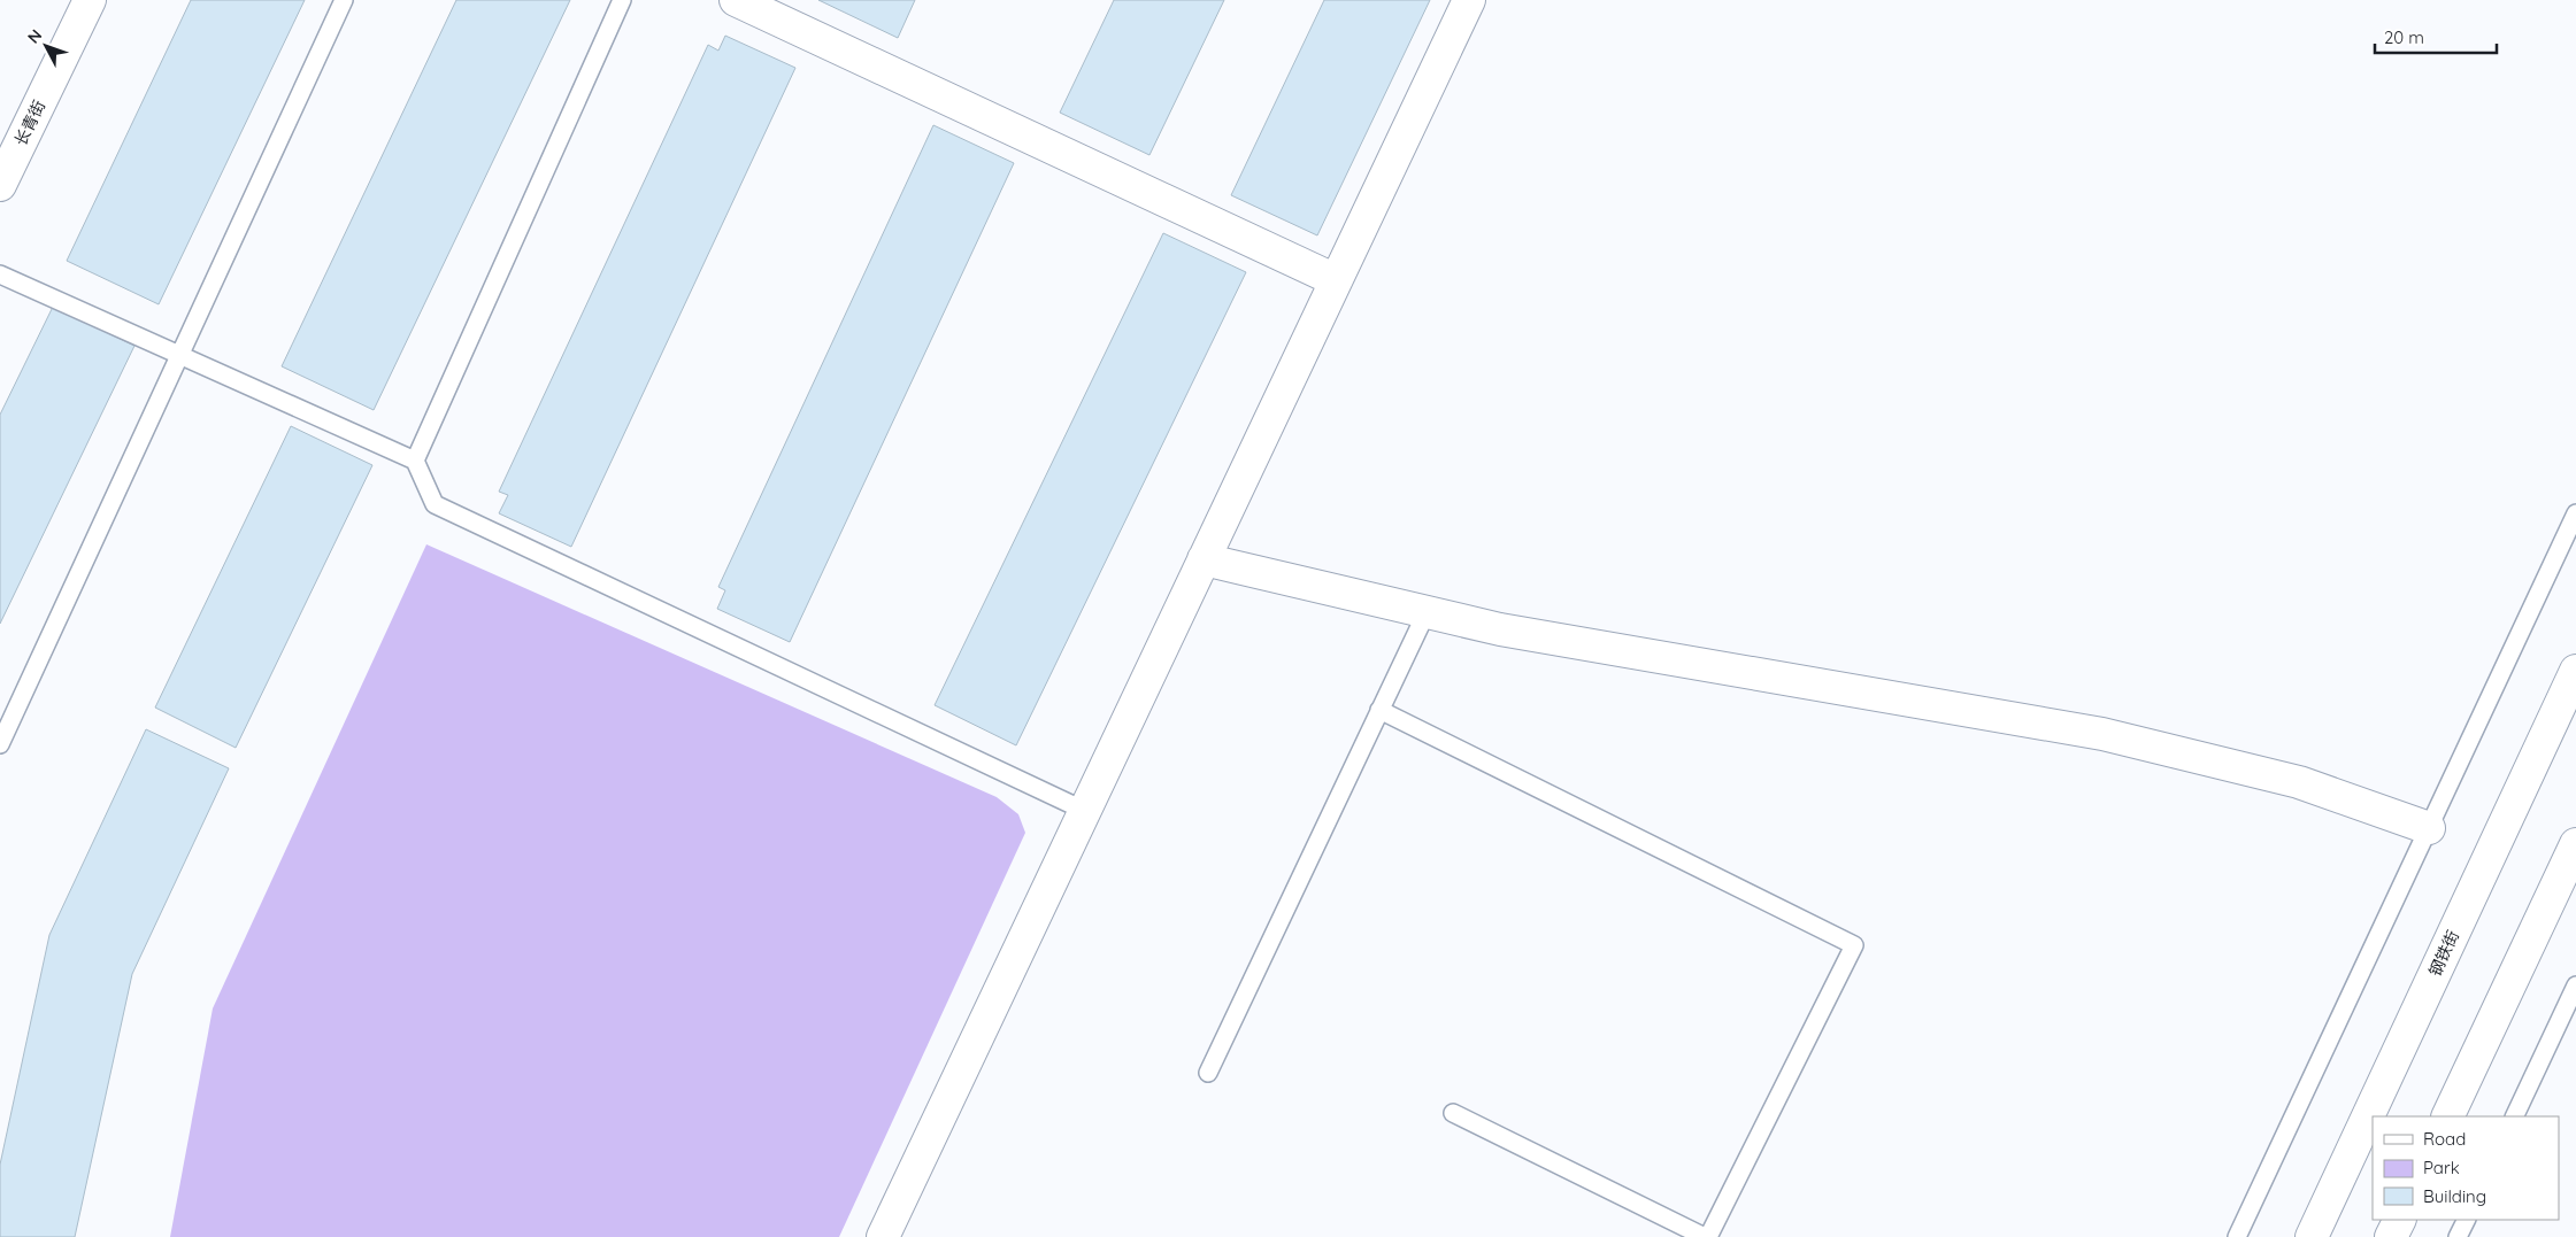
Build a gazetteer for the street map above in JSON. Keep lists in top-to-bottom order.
{
  "streets": {
    "main road": ["长青街", "钢铁街"]
  },
  "legend": ["Road", "Park", "Building"],
  "scale_bar": "20 m",
  "north": "top left"
}
